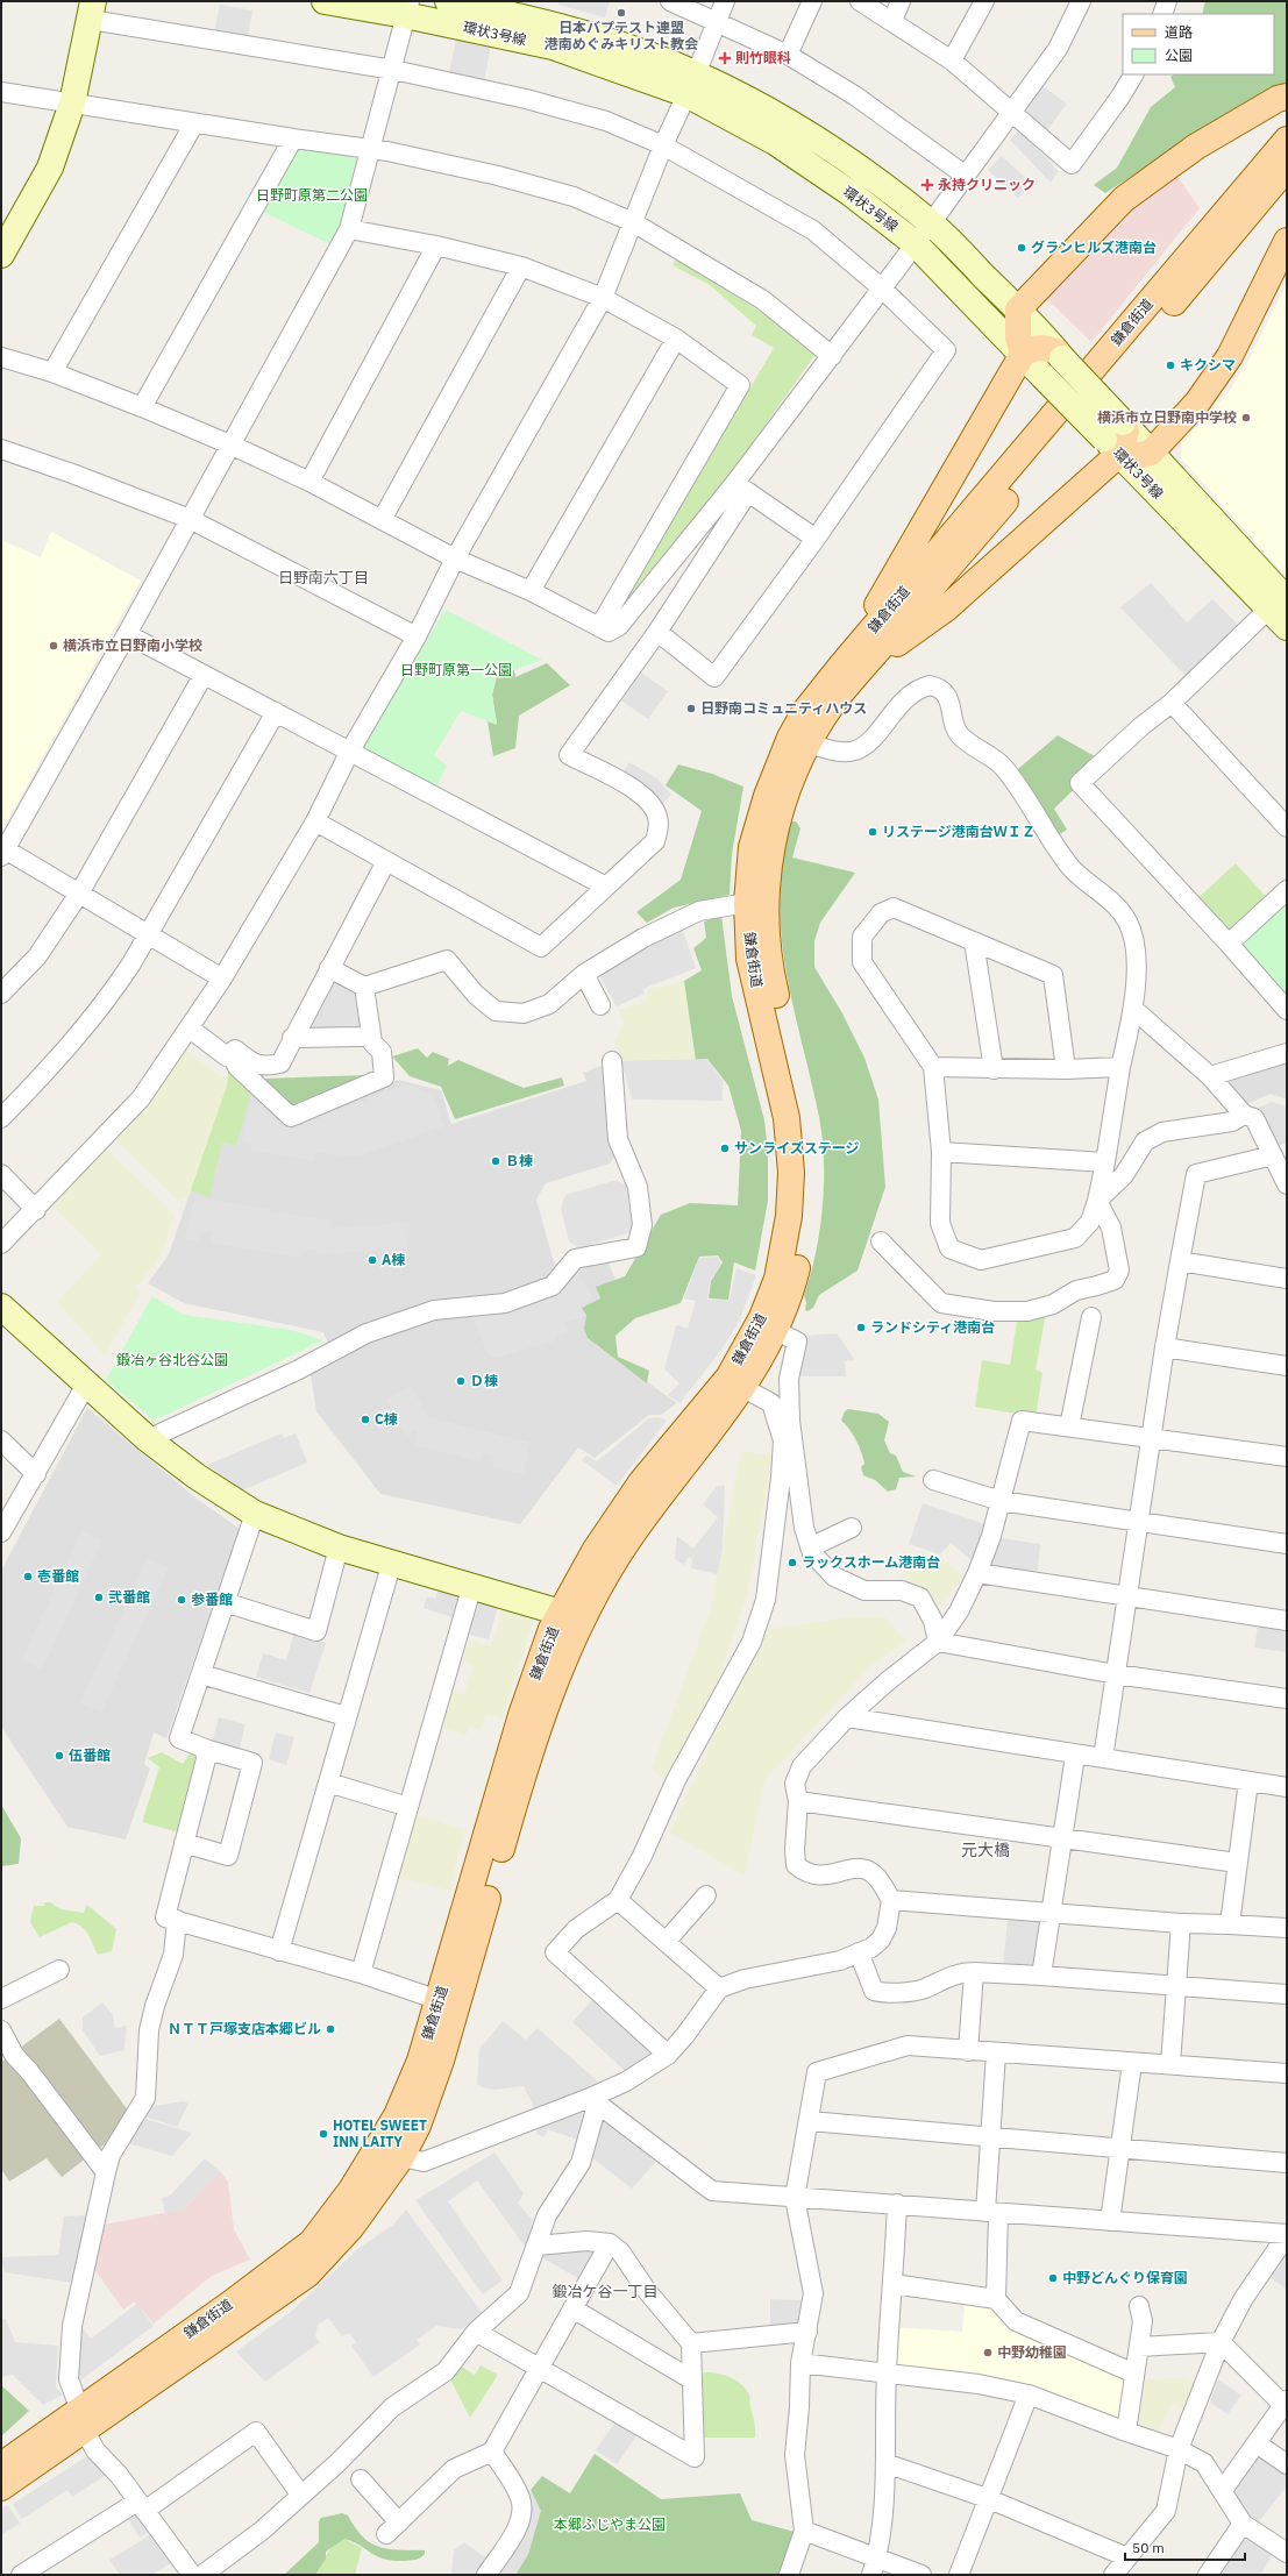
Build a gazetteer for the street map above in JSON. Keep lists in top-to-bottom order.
{
  "streets": {
    "main road": ["鎌倉街道"],
    "street": ["環状3号線"]
  },
  "districts": ["日野南六丁目", "元大橋", "鍛冶ケ谷一丁目"],
  "parks": [
    "日野町原第二公園",
    "日野町原第一公園",
    "鍛冶ヶ谷北谷公園",
    "本郷ふじやま公園"
  ],
  "places": {
    "other": [
      "日本バプテスト連盟 港南めぐみキリスト教会",
      "グランヒルズ港南台",
      "キクシマ",
      "横浜市立日野南中学校",
      "横浜市立日野南小学校",
      "日野南コミュニティハウス",
      "リステージ港南台ＷＩＺ",
      "サンライズステージ",
      "Ｂ棟",
      "A棟",
      "ランドシティ港南台",
      "Ｄ棟",
      "C棟",
      "ラックスホーム港南台",
      "壱番館",
      "弐番館",
      "参番館",
      "伍番館",
      "ＮＴＴ戸塚支店本郷ビル",
      "HOTEL SWEET INN LAITY",
      "中野どんぐり保育園",
      "中野幼稚園"
    ],
    "health": ["則竹眼科", "永持クリニック"]
  },
  "legend": ["道路", "公園"],
  "scale_bar": "50 m"
}
